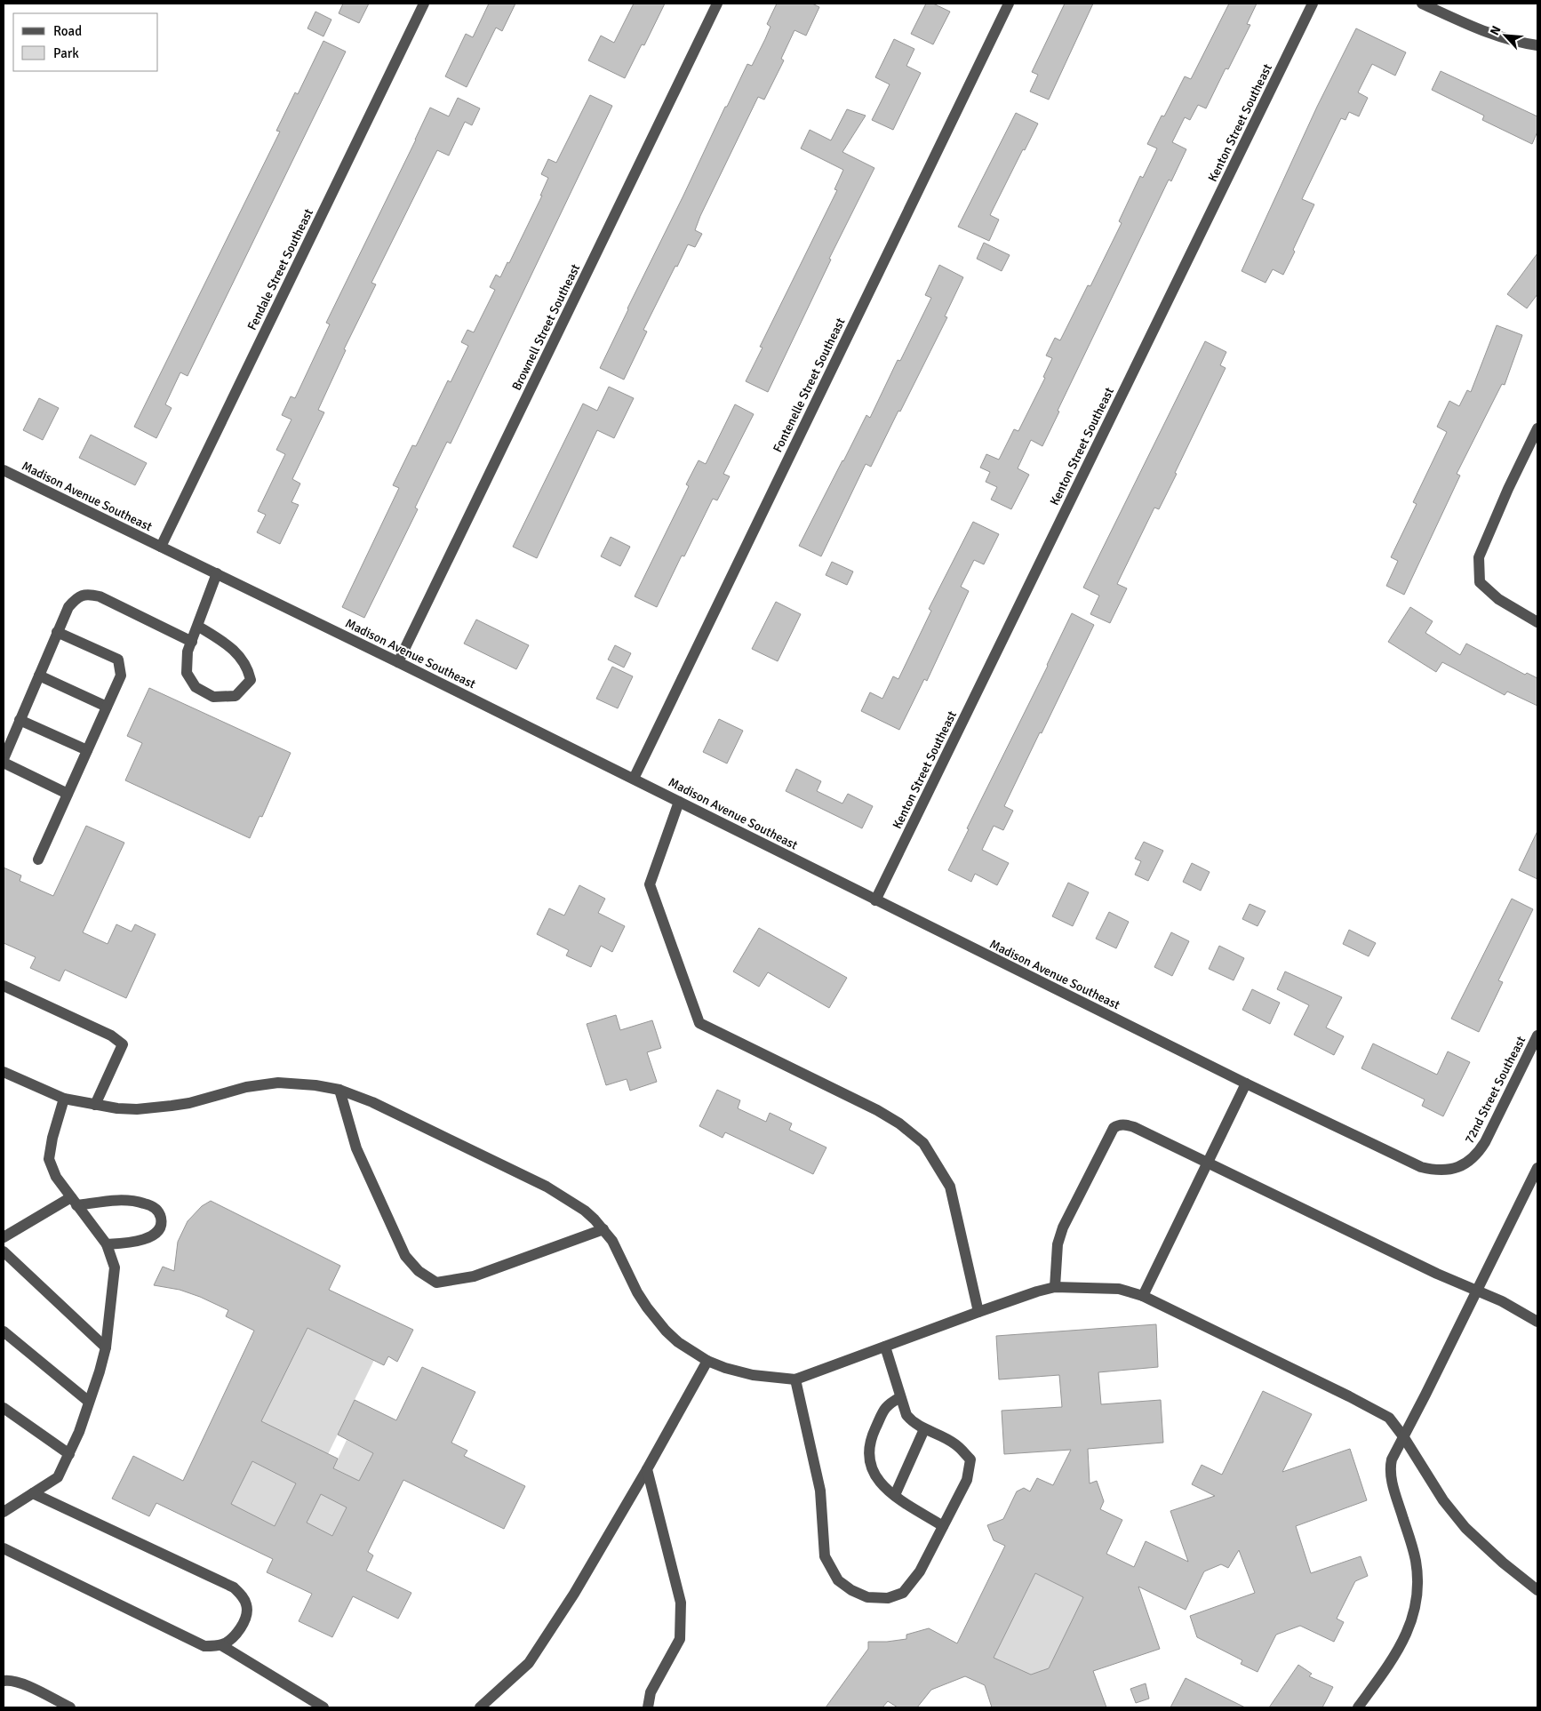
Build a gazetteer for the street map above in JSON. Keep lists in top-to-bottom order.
{
  "streets": {
    "street": [
      "Kenton Street Southeast",
      "Fendale Street Southeast",
      "Brownell Street Southeast",
      "Fontenelle Street Southeast",
      "Madison Avenue Southeast",
      "72nd Street Southeast"
    ]
  },
  "crossings": [
    ["Kenton Street Southeast", "Madison Avenue Southeast"],
    ["Fendale Street Southeast", "Madison Avenue Southeast"],
    ["Brownell Street Southeast", "Madison Avenue Southeast"],
    ["Fontenelle Street Southeast", "Madison Avenue Southeast"],
    ["Madison Avenue Southeast", "72nd Street Southeast"]
  ],
  "legend": ["Road", "Park"],
  "north": "top left"
}
